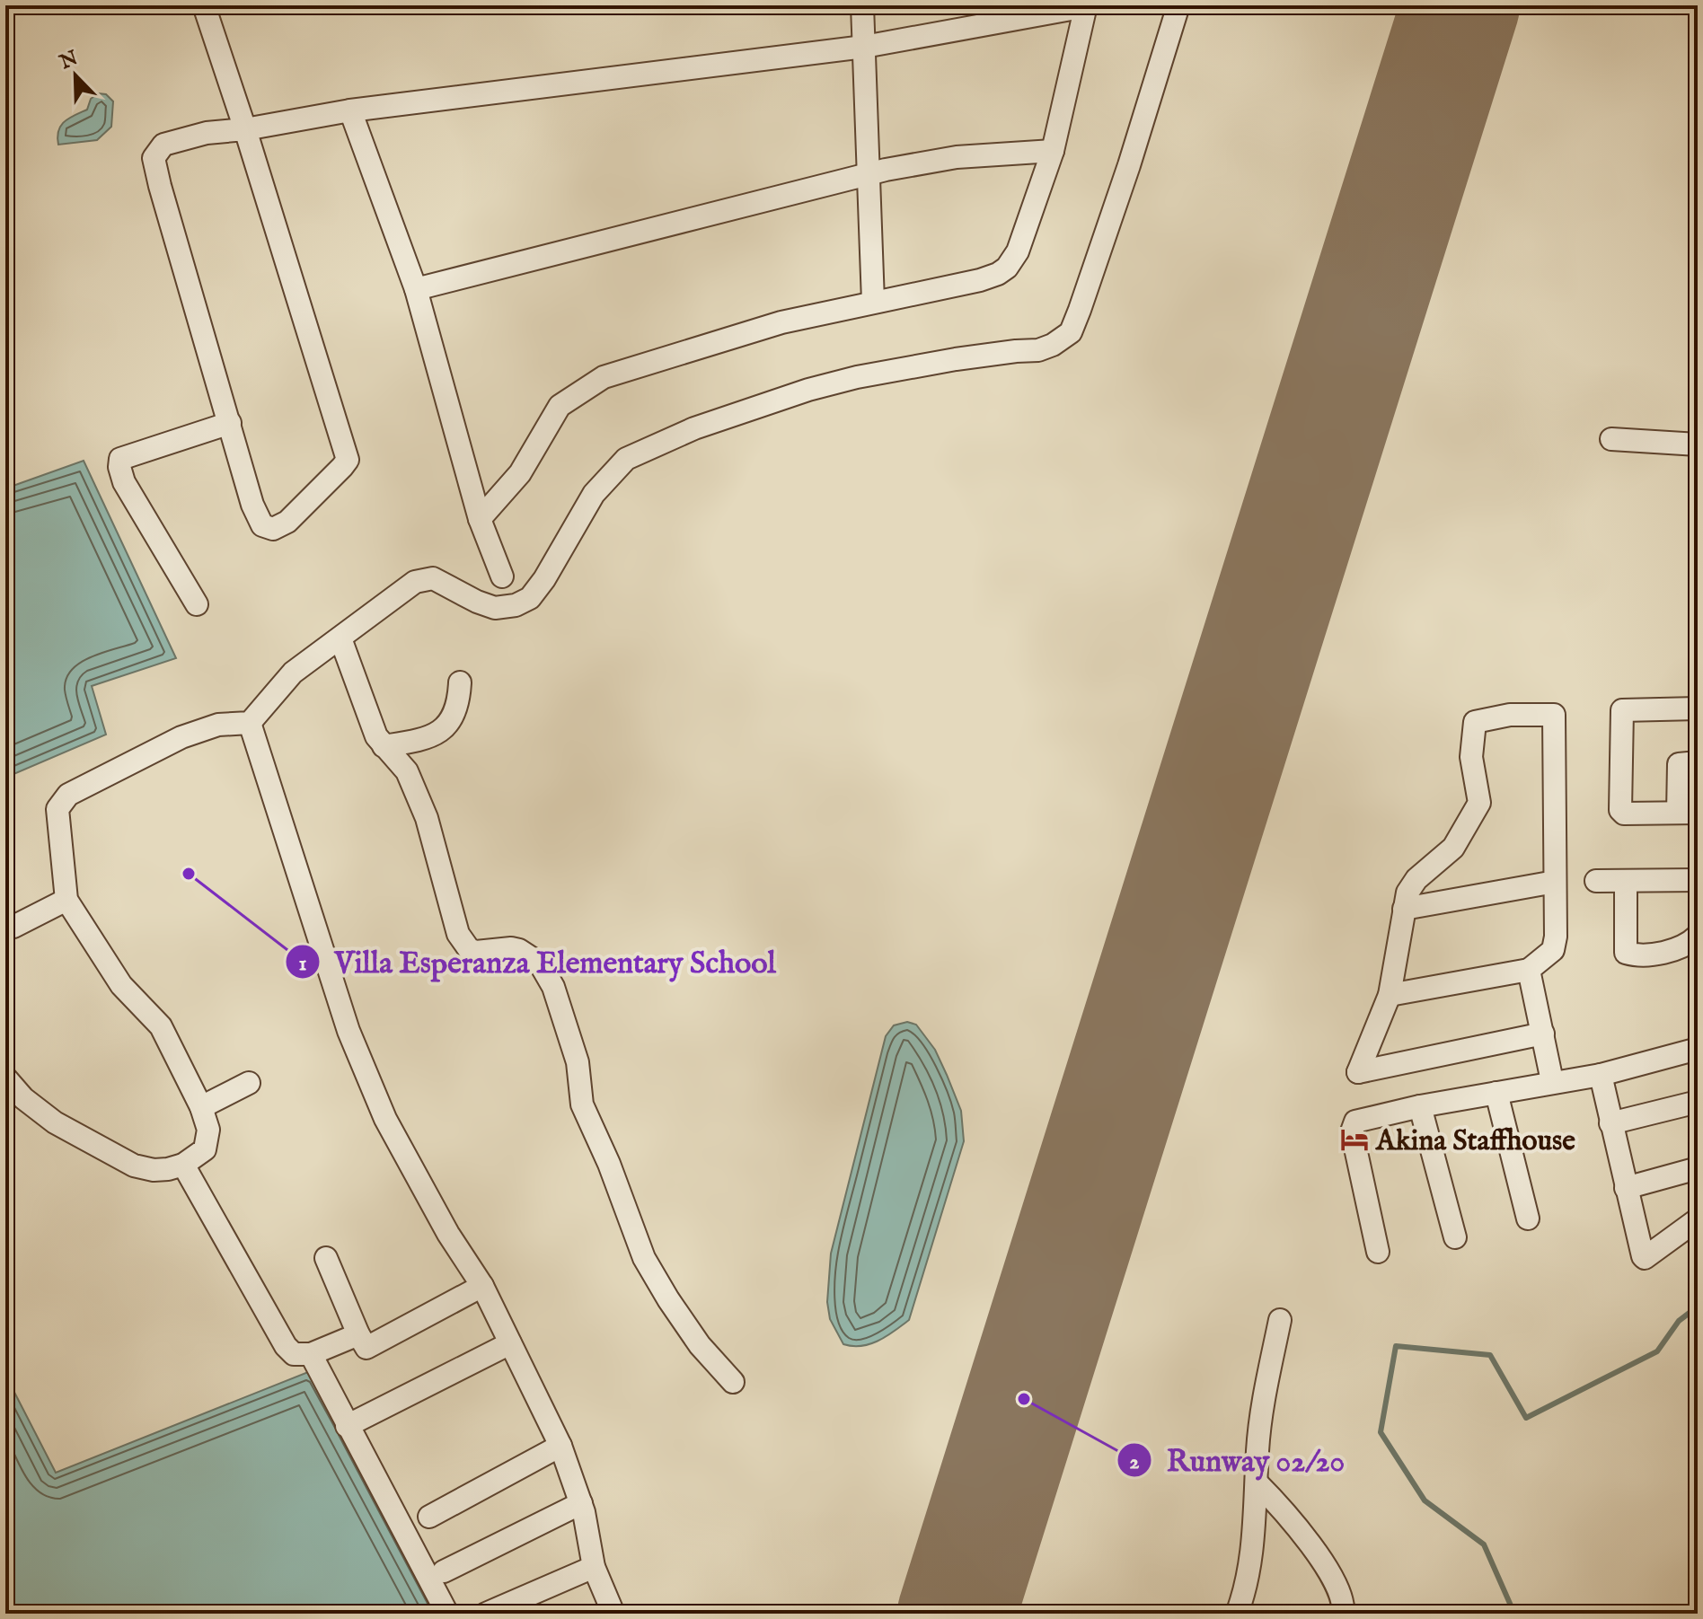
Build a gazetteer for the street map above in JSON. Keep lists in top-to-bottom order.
{
  "places": {
    "other": ["Villa Esperanza Elementary School", "Runway 02/20"],
    "hotel": ["Akina Staffhouse"]
  },
  "north": "top left"
}
